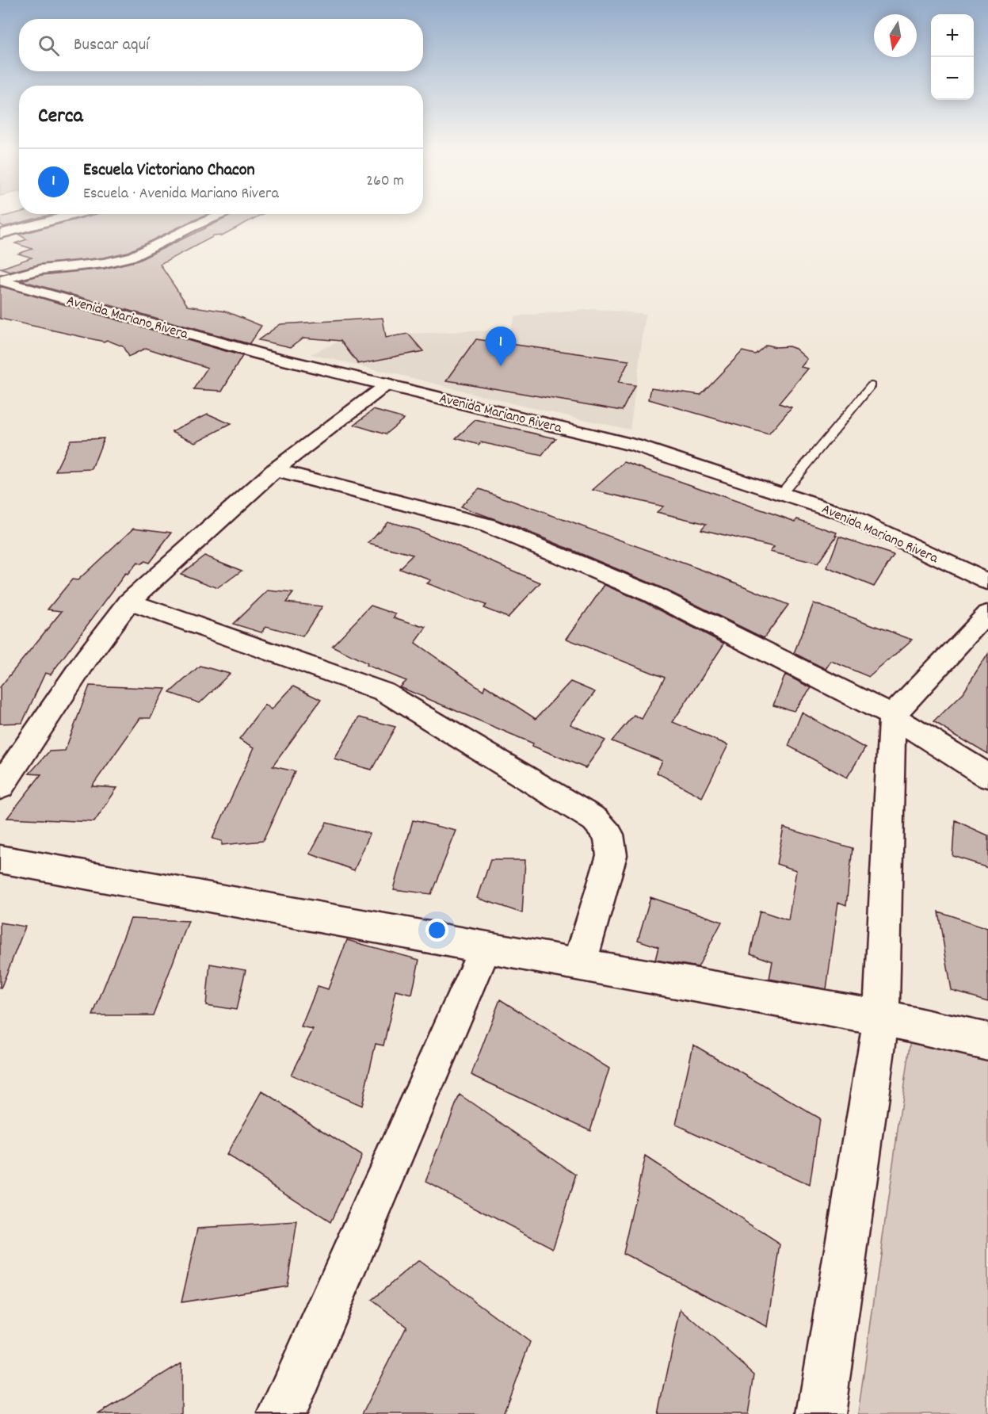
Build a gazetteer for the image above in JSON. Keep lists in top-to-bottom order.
{
  "streets": {
    "street": ["Avenida Mariano Rivera"]
  },
  "north": "bottom",
  "page": {
    "map_buttons": ["+", "−"],
    "search": "Buscar aquí",
    "heading": "Cerca",
    "list": [
      {
        "mark": "1",
        "name": "Escuela Victoriano Chacon",
        "note": "Escuela · Avenida Mariano Rivera",
        "value": "260 m"
      }
    ],
    "pins": "1"
  }
}
